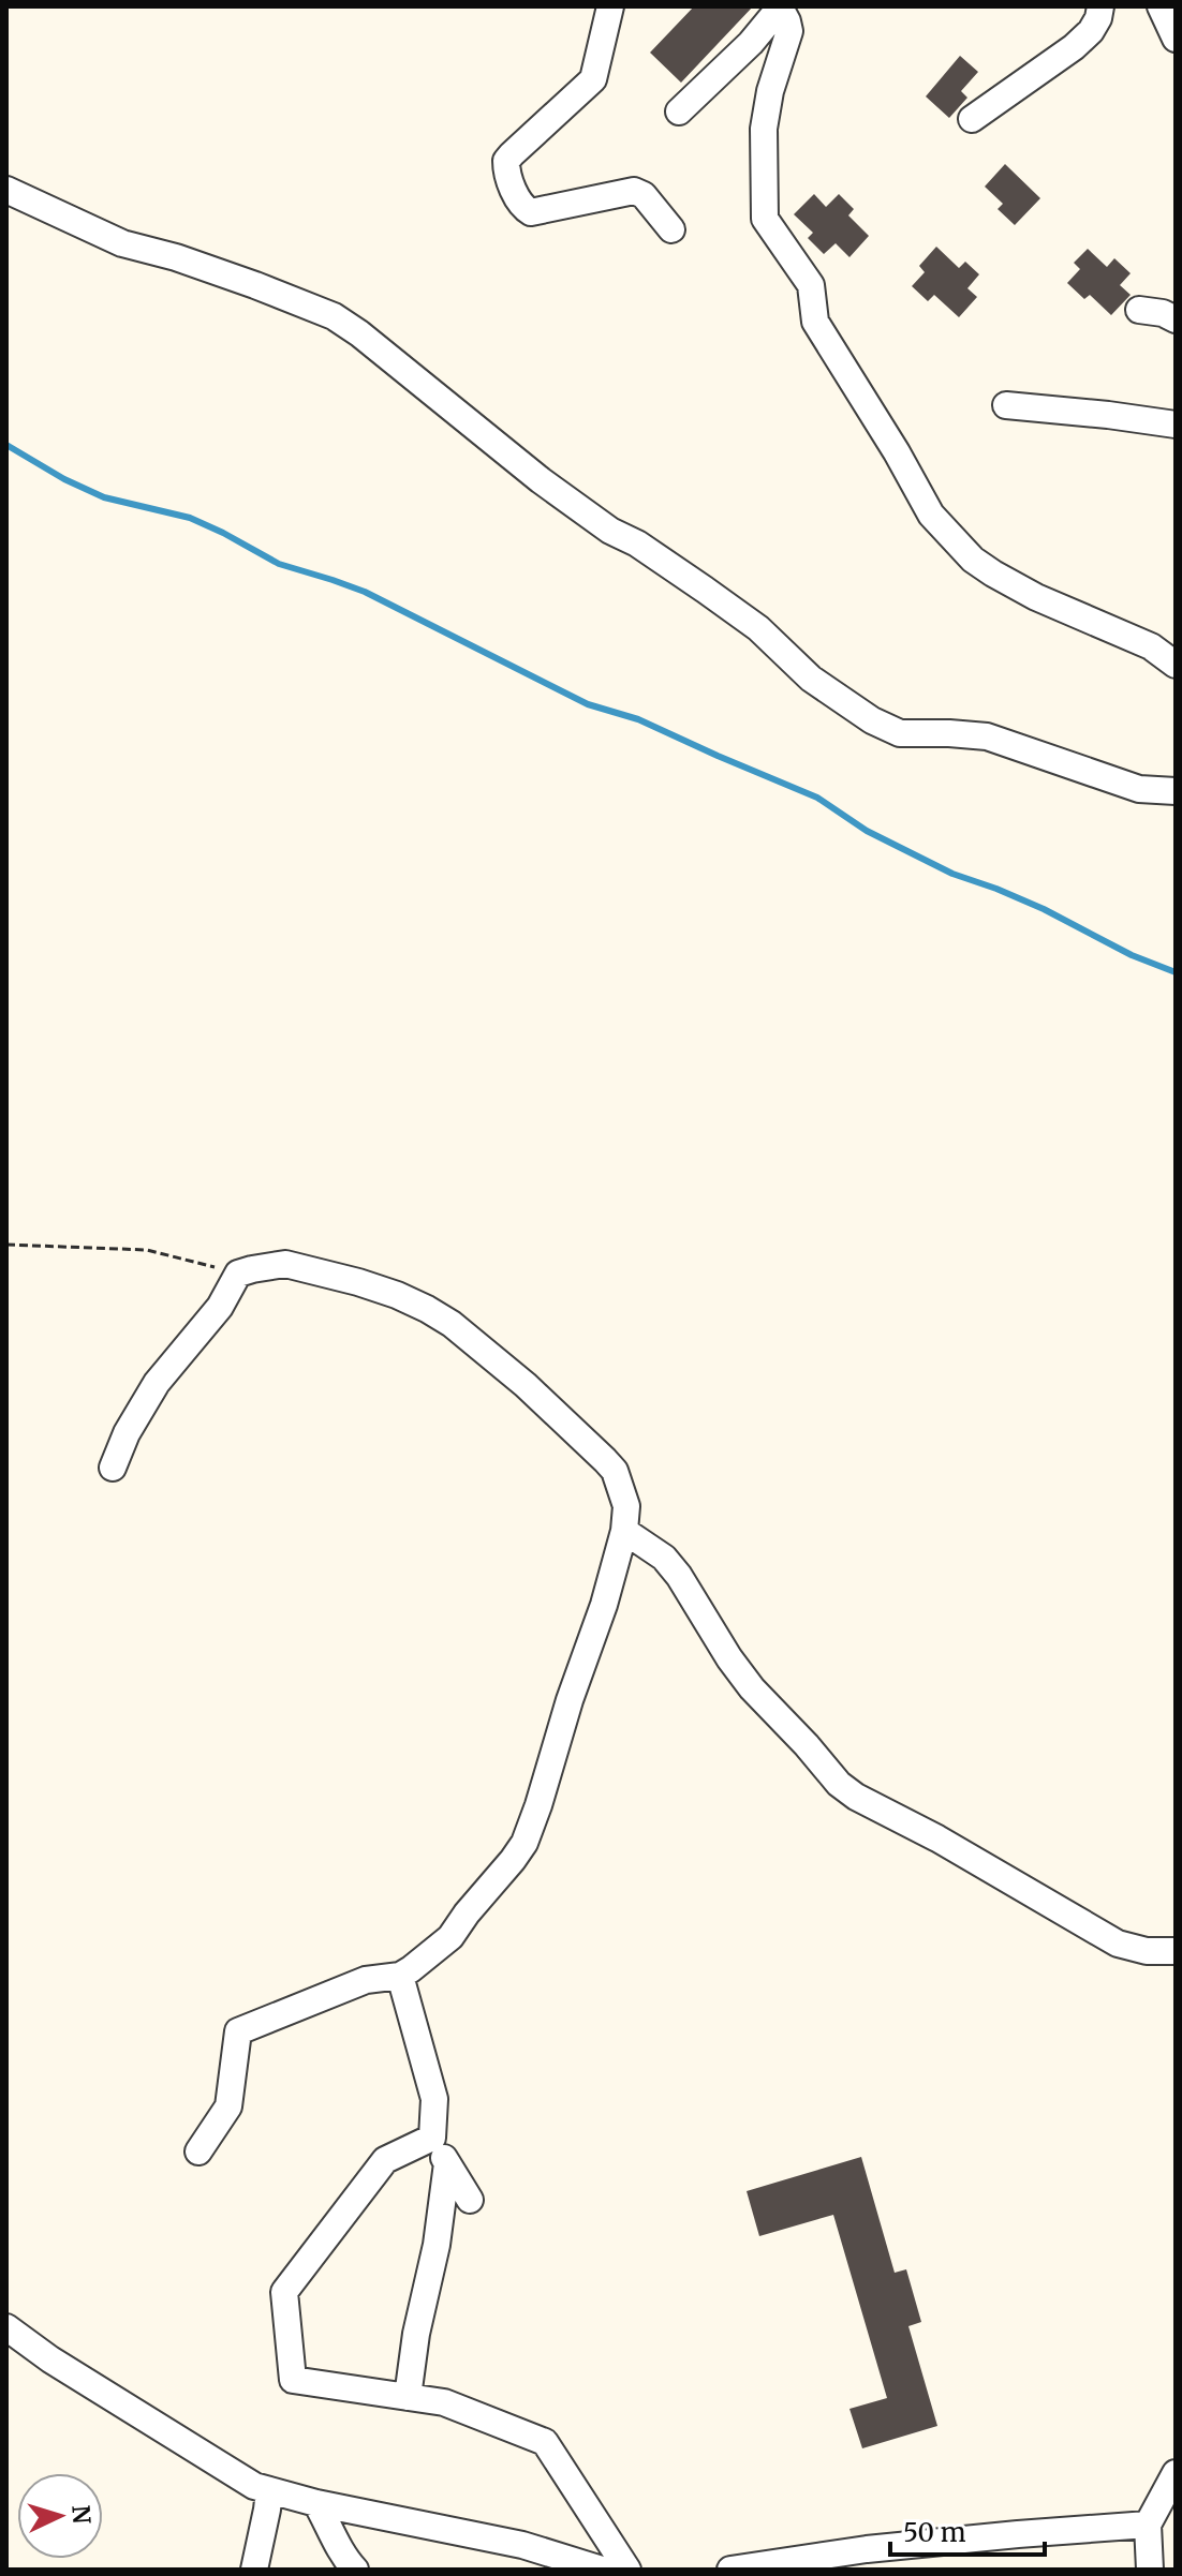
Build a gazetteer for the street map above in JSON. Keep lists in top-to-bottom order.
{
  "scale_bar": "50 m",
  "north": "right"
}
